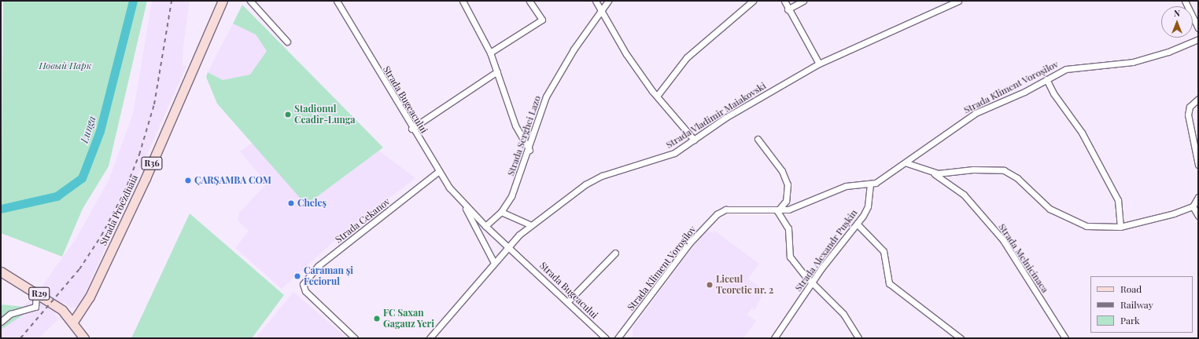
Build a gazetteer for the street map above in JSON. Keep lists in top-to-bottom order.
{
  "streets": {
    "main road": ["R36", "Strada Proezdnaia", "R29"],
    "street": [
      "Strada Kliment Voroșilov",
      "Strada Bugeacului",
      "Strada Vladimir Maiakovski",
      "Strada Serghei Lazo",
      "Strada Cekanov",
      "Strada Alexandr Pușkin",
      "Strada Melnicinaea"
    ]
  },
  "crossings": [
    ["Strada Kliment Voroșilov", "Strada Alexandr Pușkin"],
    ["Strada Bugeacului", "Strada Vladimir Maiakovski"],
    ["Strada Bugeacului", "Strada Serghei Lazo"],
    ["Strada Bugeacului", "Strada Cekanov"],
    ["Strada Proezdnaia", "R29"]
  ],
  "water": ["Lunga"],
  "parks": ["Новый Парк"],
  "places": [
    "Stadionul Ceadîr-Lunga",
    "ÇARŞAMBA COM",
    "Cheleş",
    "Caraman și Feciorul",
    "Liceul Teoretic nr. 2",
    "FC Saxan Gagauz Yeri"
  ],
  "legend": ["Road", "Railway", "Park"],
  "north": "top"
}
